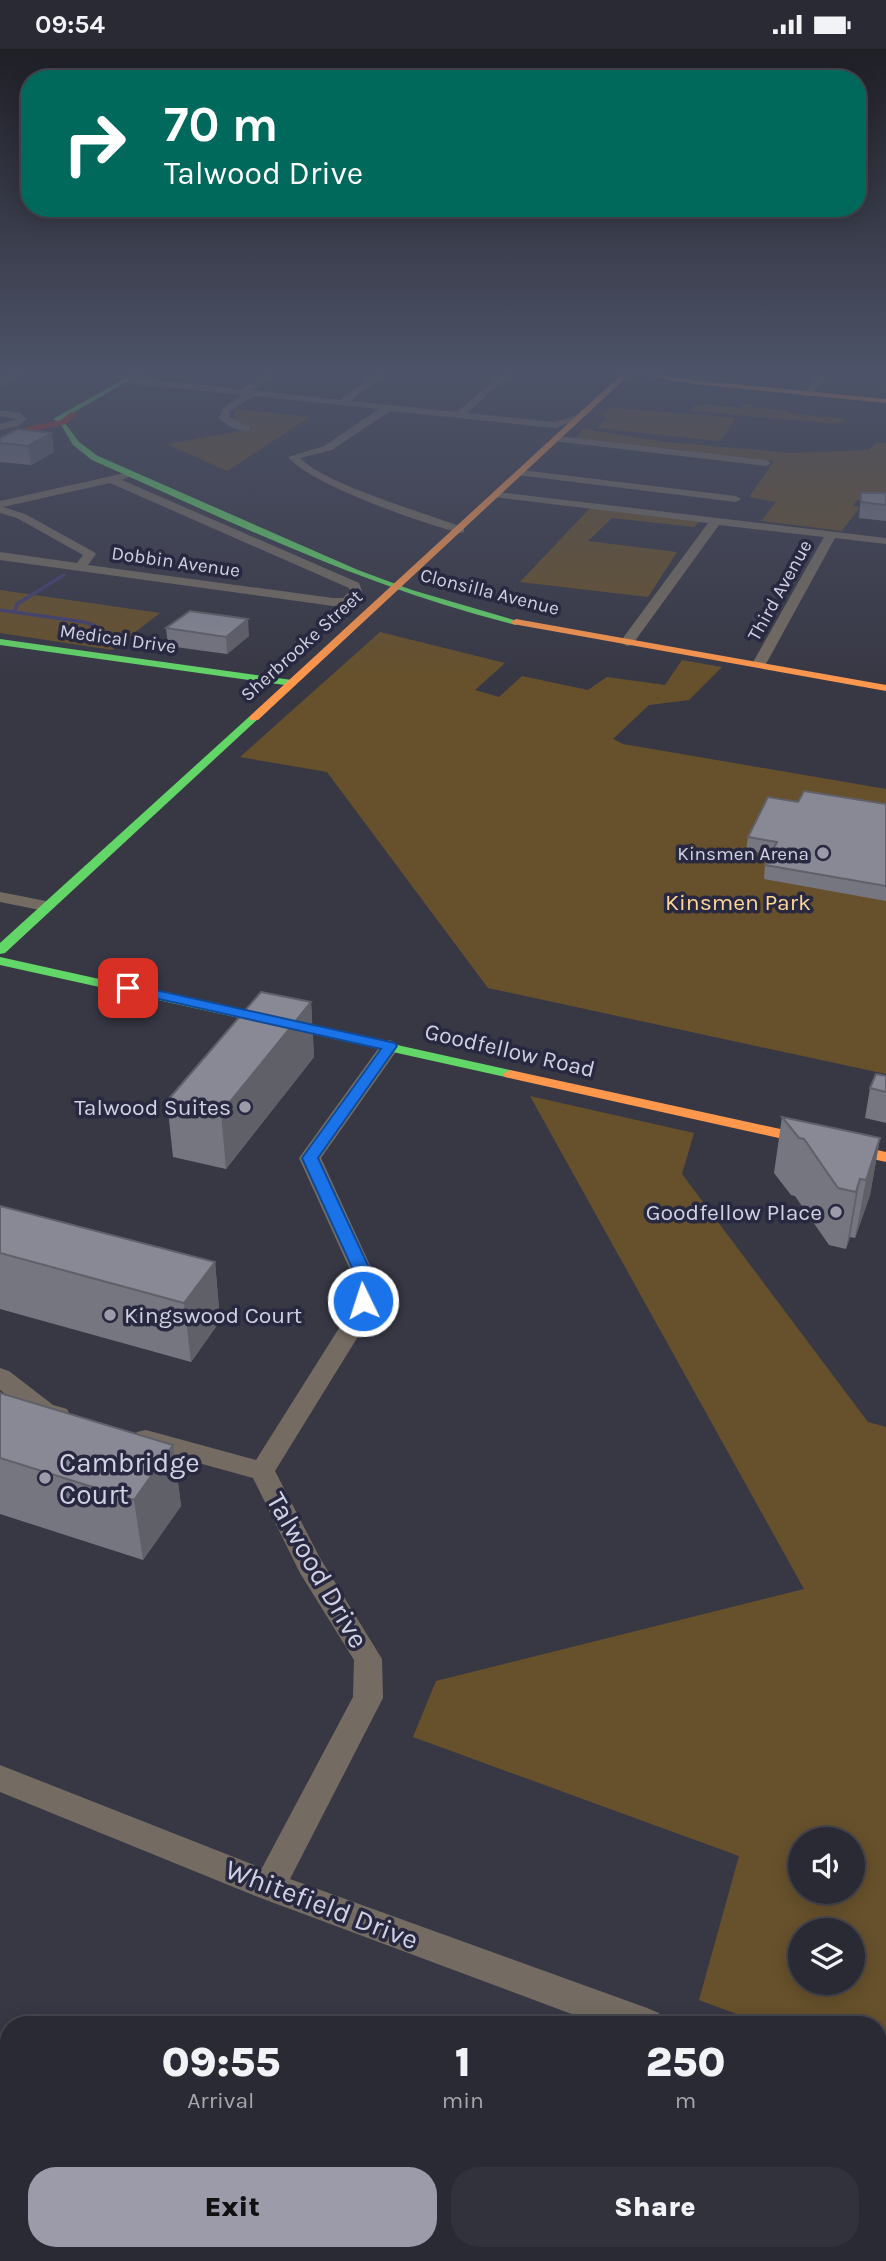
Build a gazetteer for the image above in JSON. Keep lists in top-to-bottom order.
{
  "streets": {
    "main road": [
      "Clonsilla Avenue",
      "Medical Drive",
      "Sherbrooke Street",
      "Goodfellow Road"
    ],
    "street": [
      "Dobbin Avenue",
      "Third Avenue",
      "Talwood Drive",
      "Whitefield Drive"
    ]
  },
  "crossings": [
    ["Third Avenue", "Clonsilla Avenue"],
    ["Clonsilla Avenue", "Sherbrooke Street"],
    ["Medical Drive", "Sherbrooke Street"],
    ["Goodfellow Road", "Talwood Drive"],
    ["Talwood Drive", "Whitefield Drive"]
  ],
  "parks": ["Kinsmen Park"],
  "places": [
    "Kinsmen Arena",
    "Talwood Suites",
    "Goodfellow Place",
    "Kingswood Court",
    "Cambridge Court"
  ],
  "page": {
    "status": "09:54",
    "turn": ["70 m", "Talwood Drive"],
    "eta": [
      "09:55",
      "Arrival",
      "1",
      "min",
      "250",
      "m"
    ],
    "buttons": ["Exit", "Share"]
  }
}
